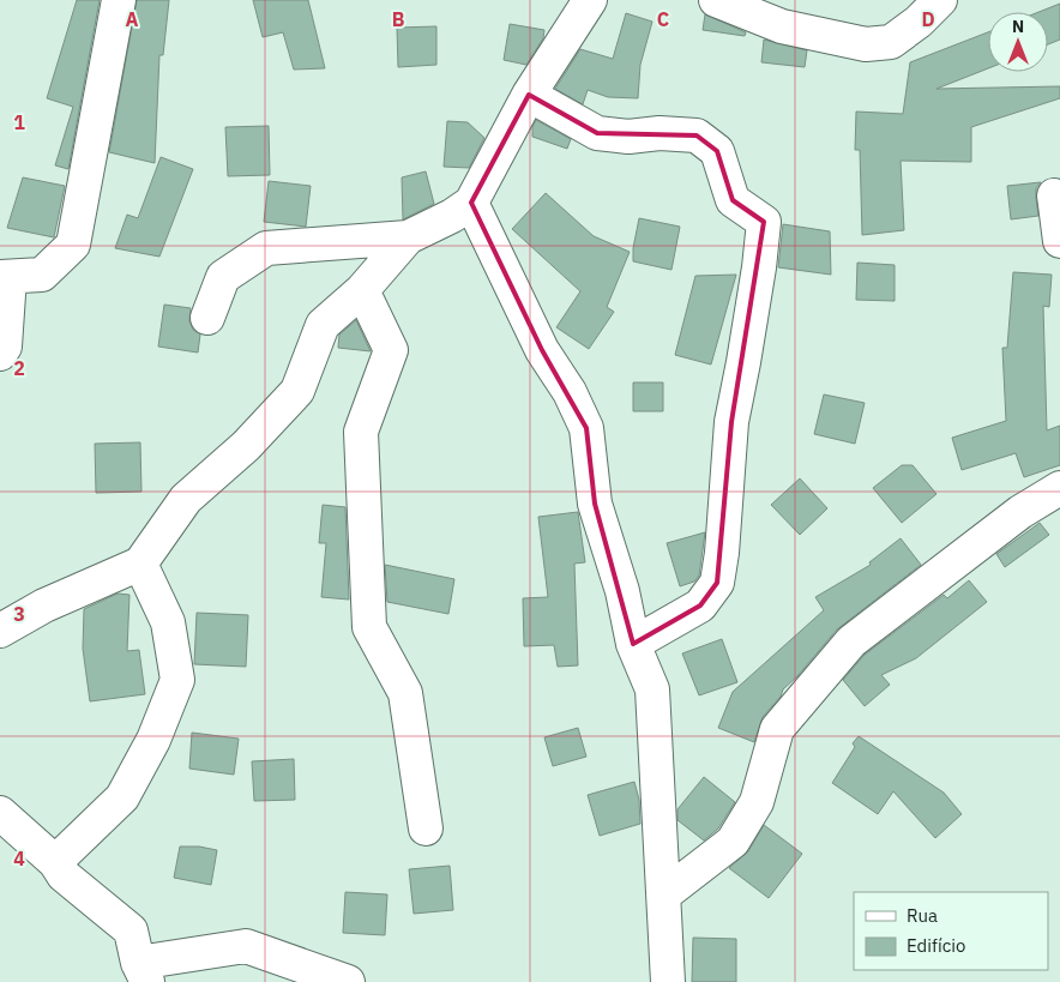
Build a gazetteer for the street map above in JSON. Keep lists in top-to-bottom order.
{
  "legend": ["Rua", "Edifício"],
  "north": "top",
  "grid": {
    "columns": [
      "A",
      "B",
      "C",
      "D"
    ],
    "rows": [
      "1",
      "2",
      "3",
      "4"
    ]
  }
}
